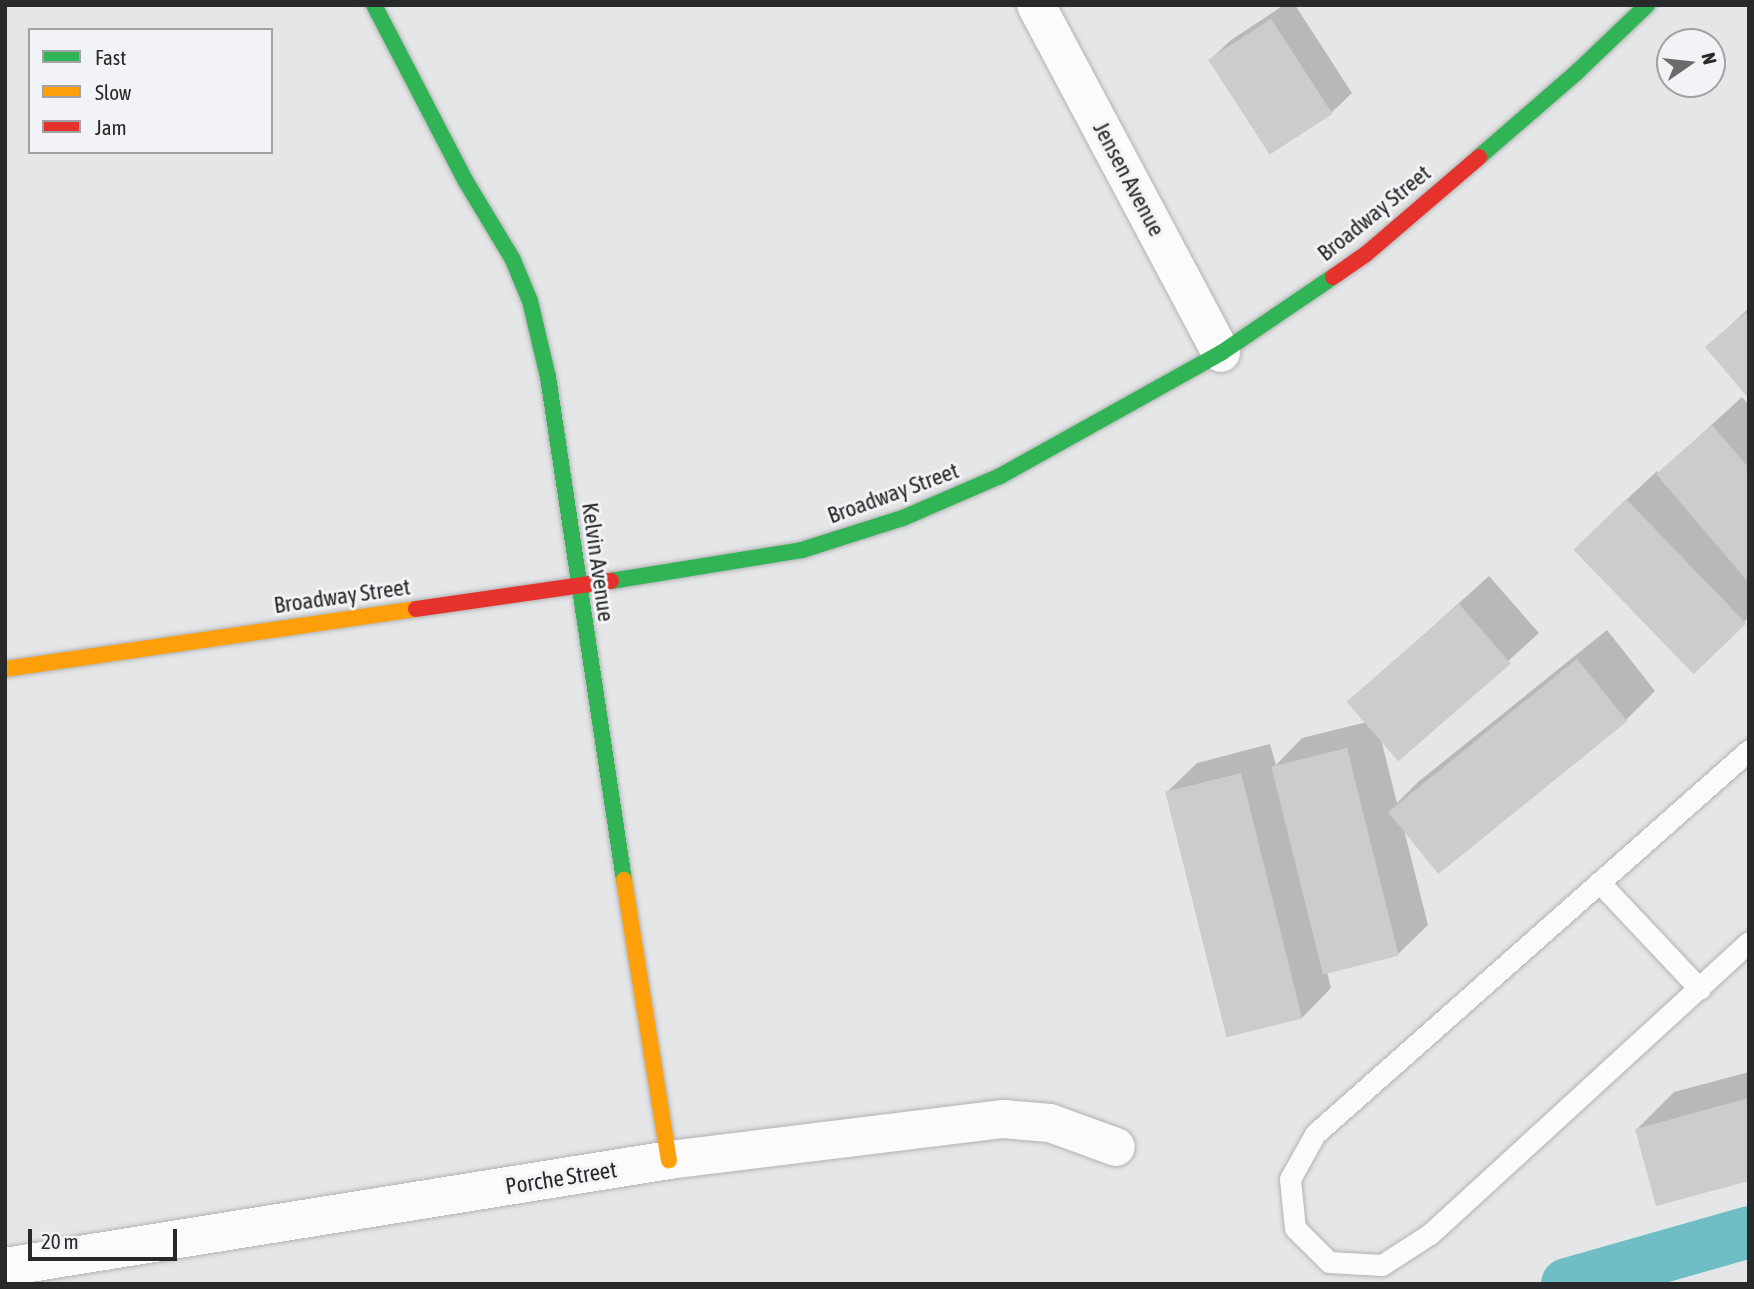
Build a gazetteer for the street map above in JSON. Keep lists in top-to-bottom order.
{
  "streets": {
    "street": [
      "Jensen Avenue",
      "Broadway Street",
      "Kelvin Avenue",
      "Porche Street"
    ]
  },
  "crossings": [
    ["Jensen Avenue", "Broadway Street"],
    ["Broadway Street", "Kelvin Avenue"],
    ["Kelvin Avenue", "Porche Street"]
  ],
  "legend": ["Fast", "Slow", "Jam"],
  "scale_bar": "20 m",
  "north": "right"
}
